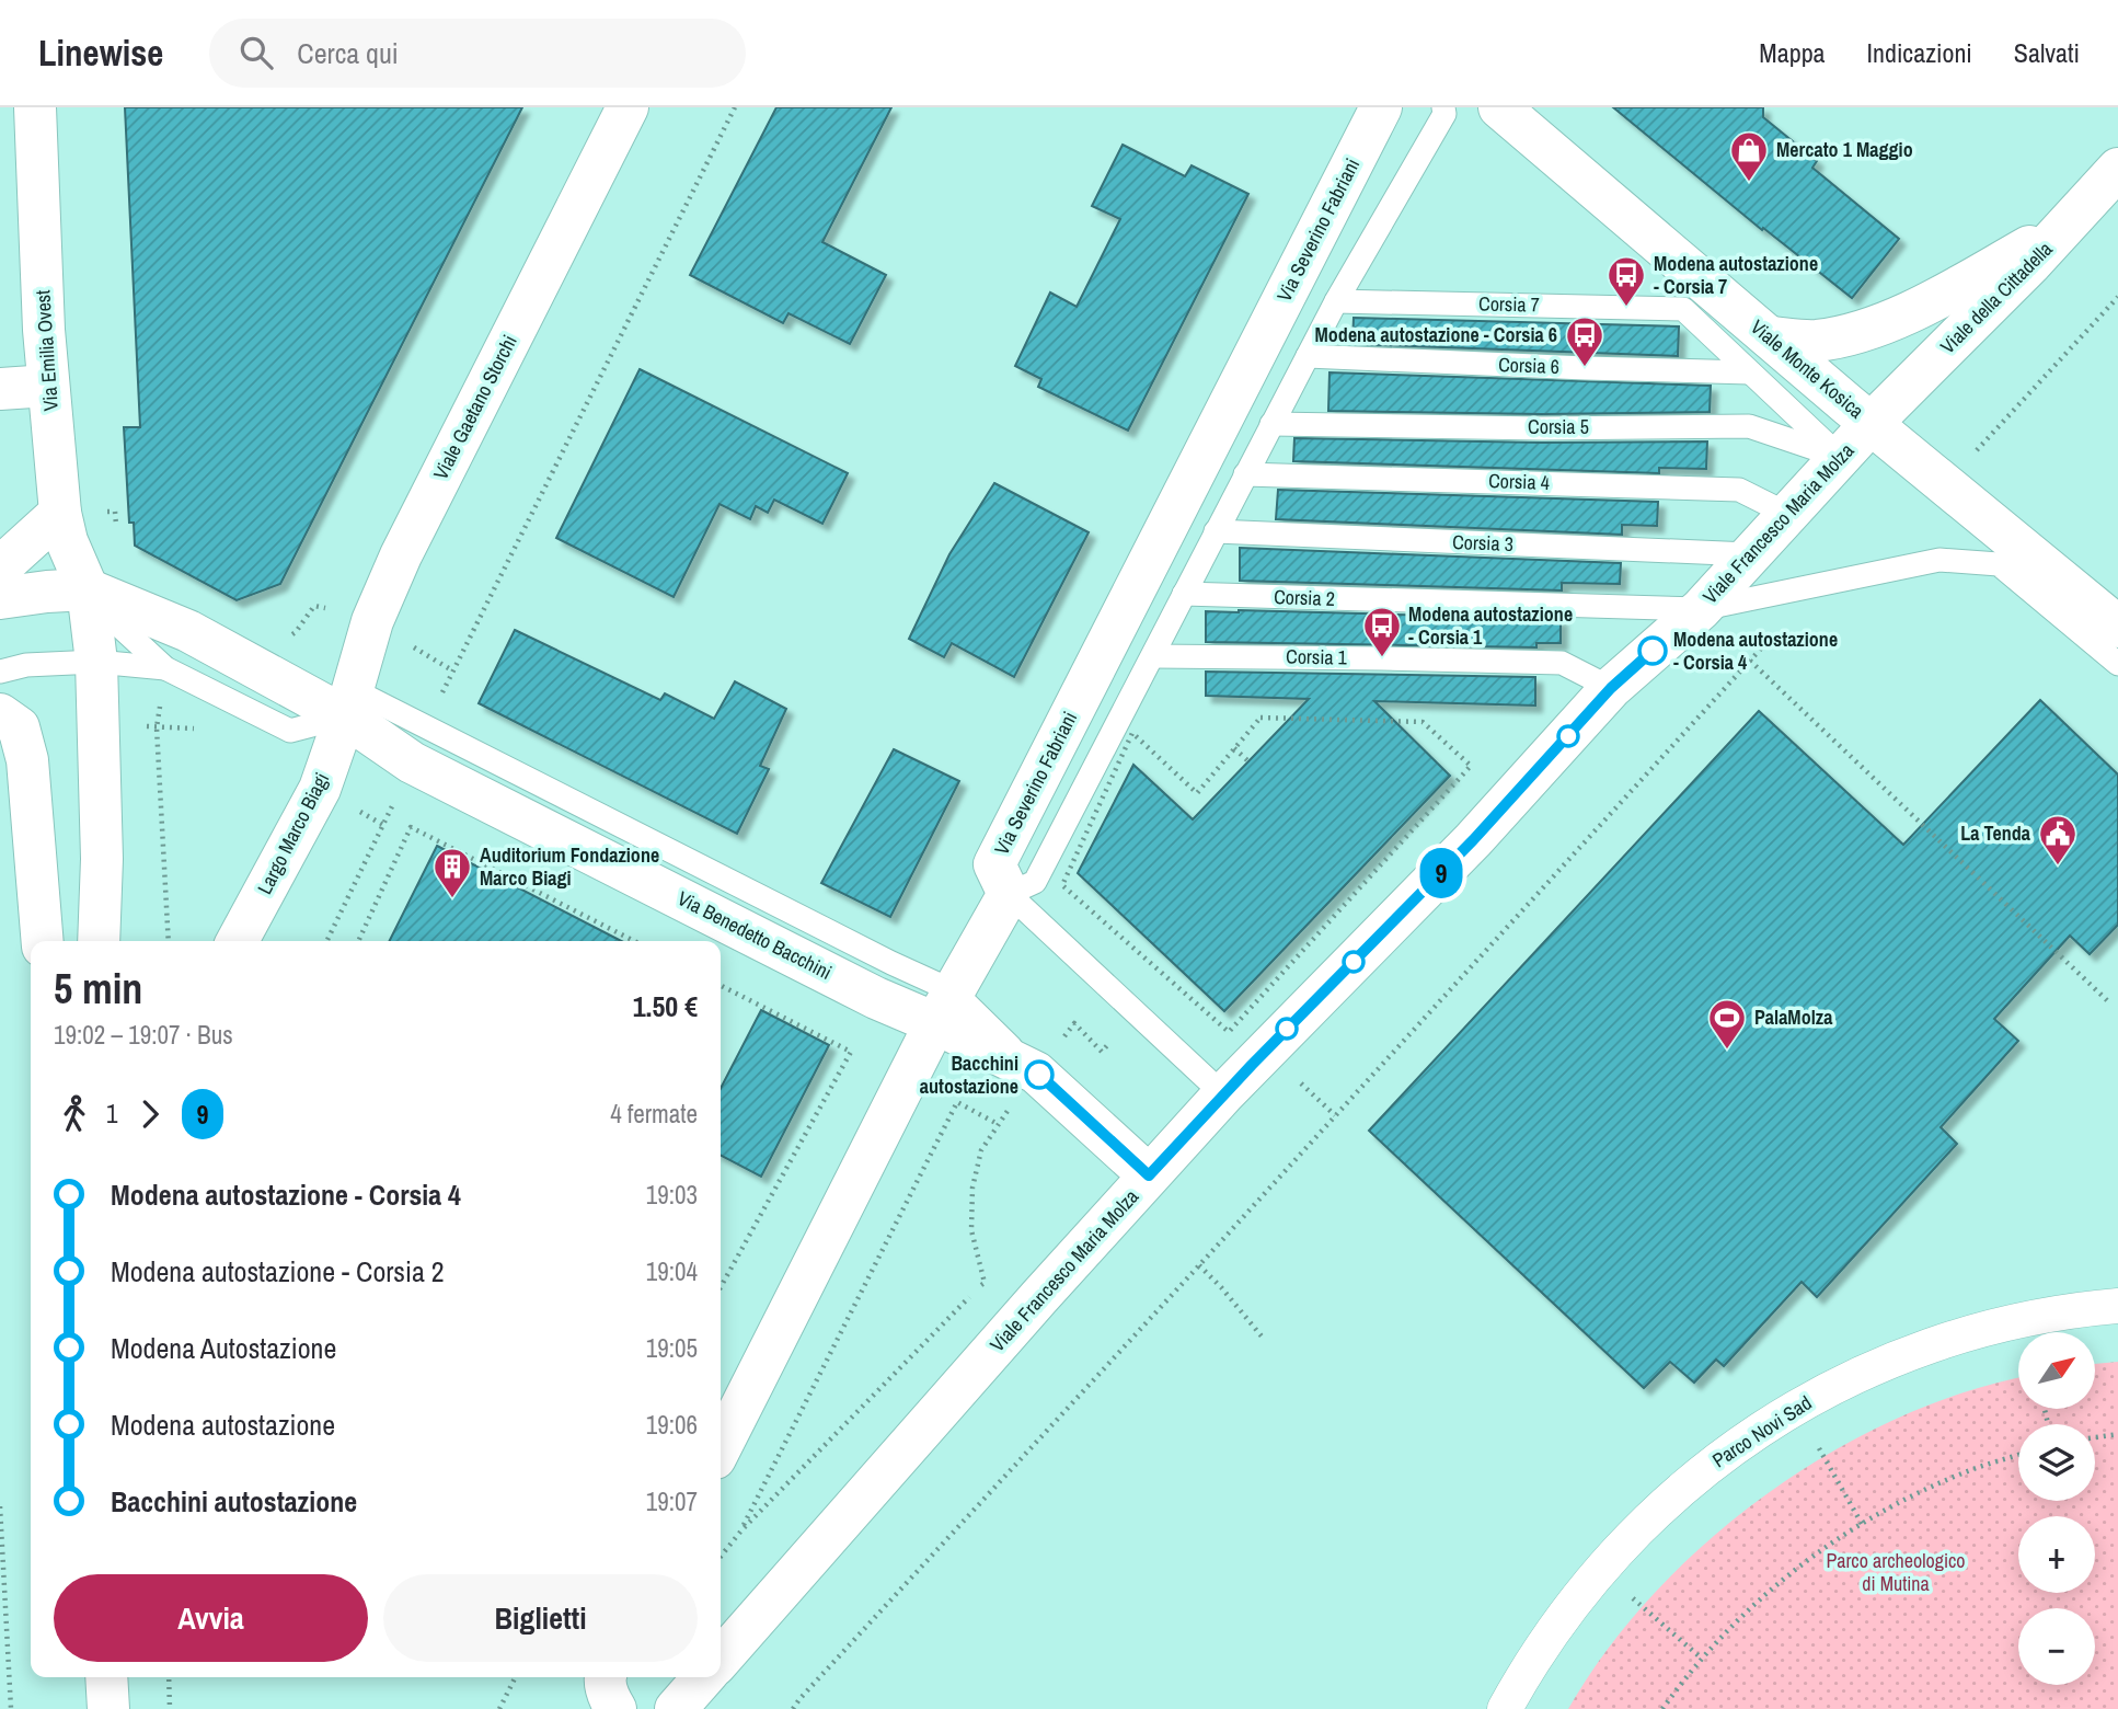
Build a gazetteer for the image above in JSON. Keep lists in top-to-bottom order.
{
  "streets": {
    "street": [
      "Via Severino Fabriani",
      "Viale della Cittadella",
      "Via Emilia Ovest",
      "Viale Monte Kosica",
      "Viale Gaetano Storchi",
      "Viale Francesco Maria Molza",
      "Largo Marco Biagi",
      "Via Benedetto Bacchini",
      "Parco Novi Sad"
    ],
    "lane": [
      "Corsia 7",
      "Corsia 6",
      "Corsia 5",
      "Corsia 4",
      "Corsia 3",
      "Corsia 2",
      "Corsia 1"
    ]
  },
  "crossings": [
    ["Viale della Cittadella", "Viale Monte Kosica"],
    ["Viale della Cittadella", "Viale Francesco Maria Molza"],
    ["Corsia 7", "Corsia 6"],
    ["Corsia 7", "Viale Monte Kosica"],
    ["Via Emilia Ovest", "Via Benedetto Bacchini"],
    ["Corsia 6", "Viale Monte Kosica"],
    ["Viale Monte Kosica", "Viale Francesco Maria Molza"],
    ["Viale Gaetano Storchi", "Largo Marco Biagi"],
    ["Viale Gaetano Storchi", "Via Benedetto Bacchini"],
    ["Corsia 5", "Viale Francesco Maria Molza"],
    ["Corsia 4", "Viale Francesco Maria Molza"],
    ["Viale Francesco Maria Molza", "Corsia 3"],
    ["Viale Francesco Maria Molza", "Corsia 2"],
    ["Viale Francesco Maria Molza", "Corsia 1"],
    ["Viale Francesco Maria Molza", "Via Benedetto Bacchini"],
    ["Largo Marco Biagi", "Via Benedetto Bacchini"]
  ],
  "parks": ["Parco archeologico di Mutina"],
  "places": {
    "shop": ["Mercato 1 Maggio"],
    "bus stop": ["Modena autostazione - Corsia 7", "Modena autostazione - Corsia 6", "Modena autostazione - Corsia 1"],
    "other": ["Modena autostazione - Corsia 4", "Bacchini autostazione"],
    "public building": ["La Tenda"],
    "building": ["Auditorium Fondazione Marco Biagi"],
    "sports": ["PalaMolza"]
  },
  "lines": ["bus line 9"],
  "north": "top right",
  "page": {
    "header": "Linewise",
    "search": "Cerca qui",
    "nav": ["Mappa", "Indicazioni", "Salvati"],
    "on_map": "9",
    "heading": ["5 min", "19:02 – 19:07 · Bus", "1.50 €"],
    "legs": ["1", "9", "4 fermate"],
    "list": [
      {
        "name": "Modena autostazione - Corsia 4",
        "value": "19:03"
      },
      {
        "name": "Modena autostazione - Corsia 2",
        "value": "19:04"
      },
      {
        "name": "Modena Autostazione",
        "value": "19:05"
      },
      {
        "name": "Modena autostazione",
        "value": "19:06"
      },
      {
        "name": "Bacchini autostazione",
        "value": "19:07"
      }
    ],
    "map_buttons": ["+", "−"],
    "buttons": ["Avvia", "Biglietti"]
  }
}
